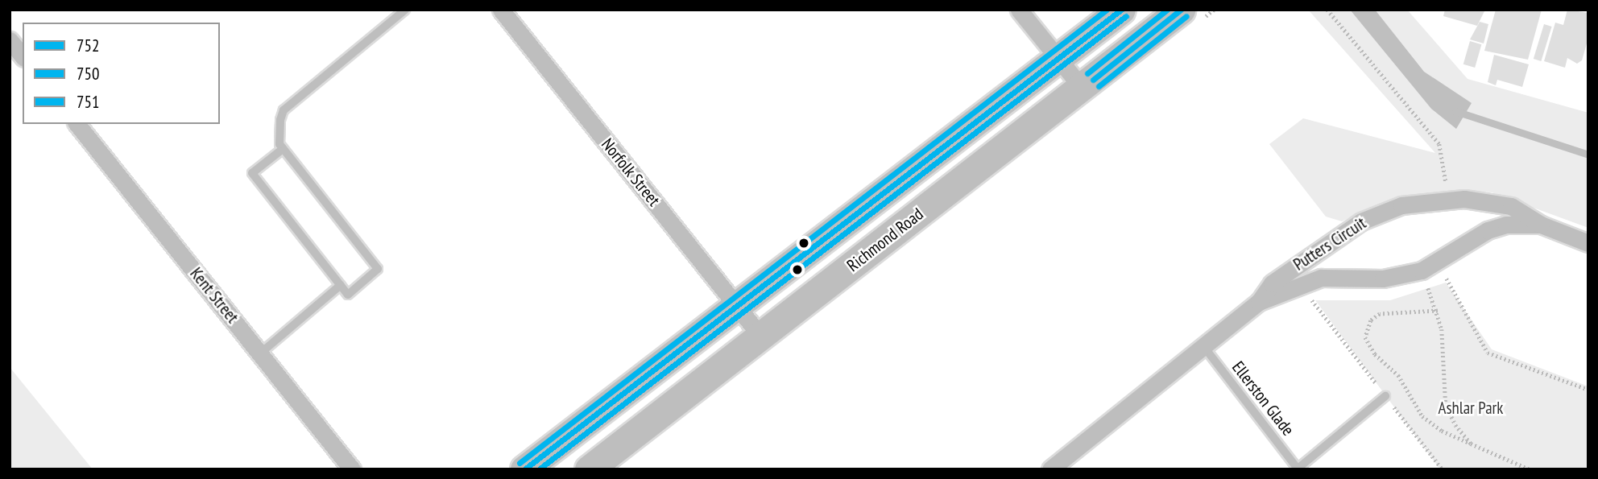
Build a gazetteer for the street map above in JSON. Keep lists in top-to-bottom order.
{
  "streets": {
    "main road": ["Richmond Road"],
    "street": ["Norfolk Street", "Putters Circuit", "Kent Street"],
    "lane": ["Ellerston Glade"]
  },
  "crossings": [
    ["Norfolk Street", "Richmond Road"],
    ["Putters Circuit", "Ellerston Glade"]
  ],
  "parks": ["Ashlar Park"],
  "lines": ["transit line 752", "transit line 751", "transit line 750"],
  "legend": ["752", "750", "751"]
}
